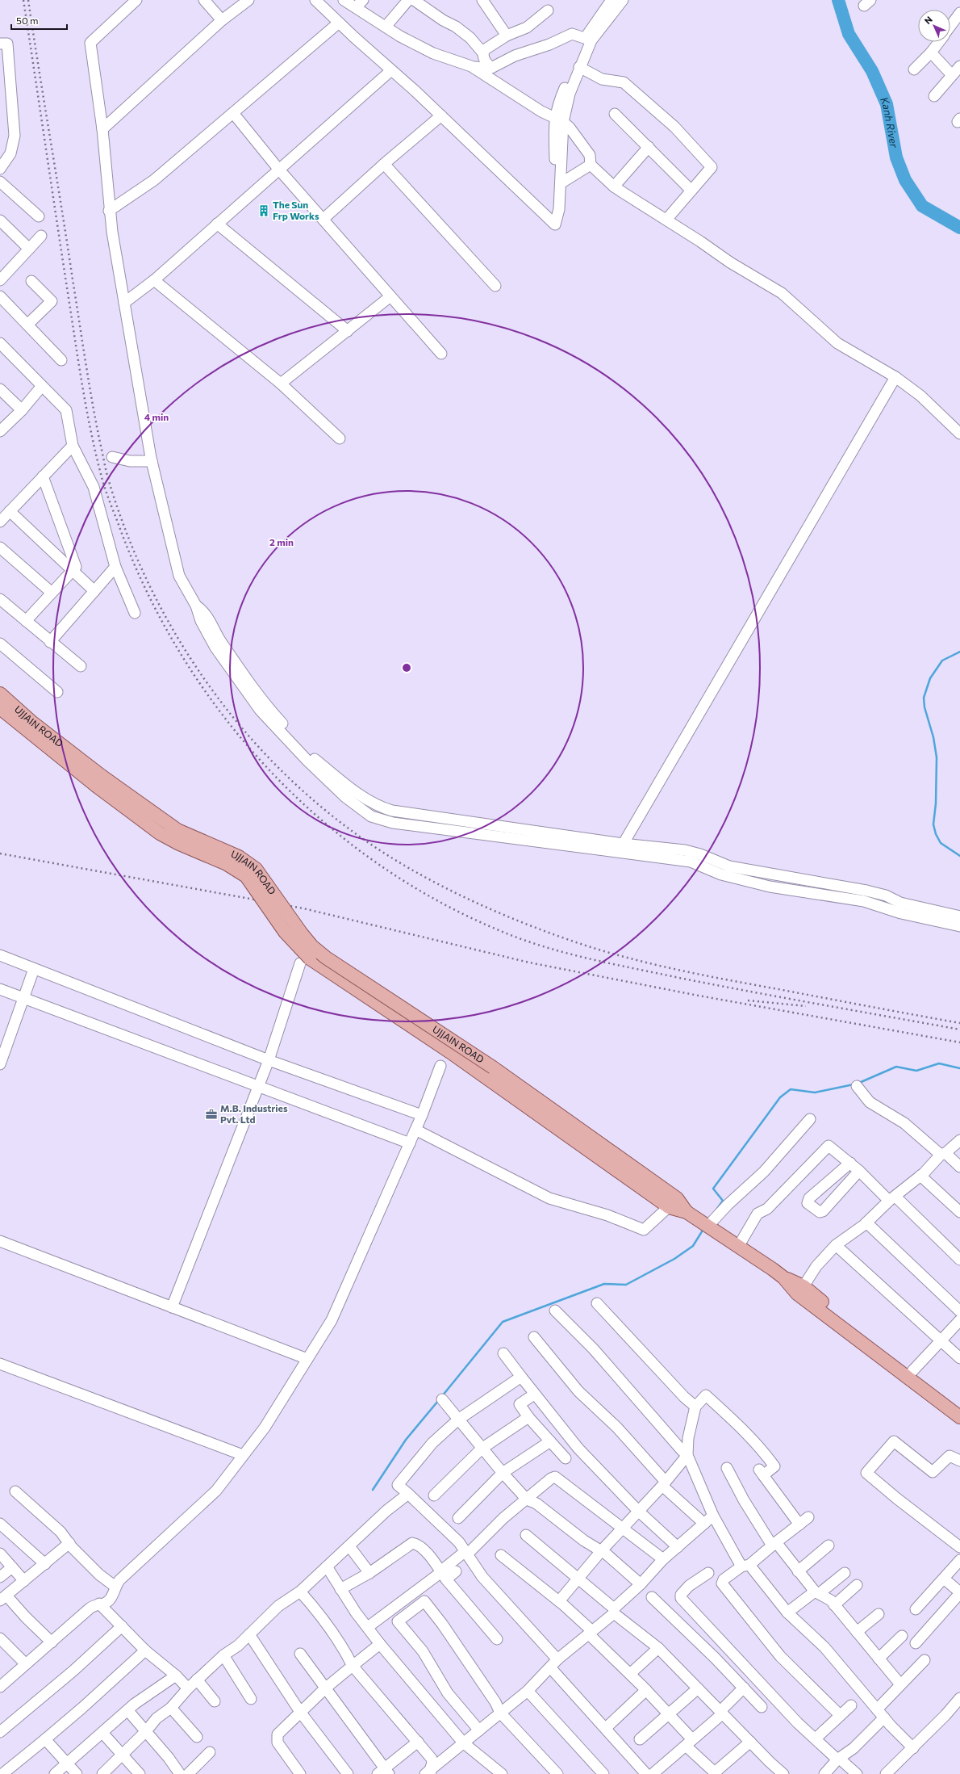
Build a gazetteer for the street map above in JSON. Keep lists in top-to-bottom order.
{
  "streets": {
    "main road": ["UJJAIN ROAD"]
  },
  "water": ["Kanh River"],
  "places": {
    "building": ["The Sun Frp Works"],
    "office": ["M.B. Industries Pvt. Ltd"]
  },
  "scale_bar": "50 m",
  "north": "top left",
  "rings": ["4 min", "2 min"]
}
